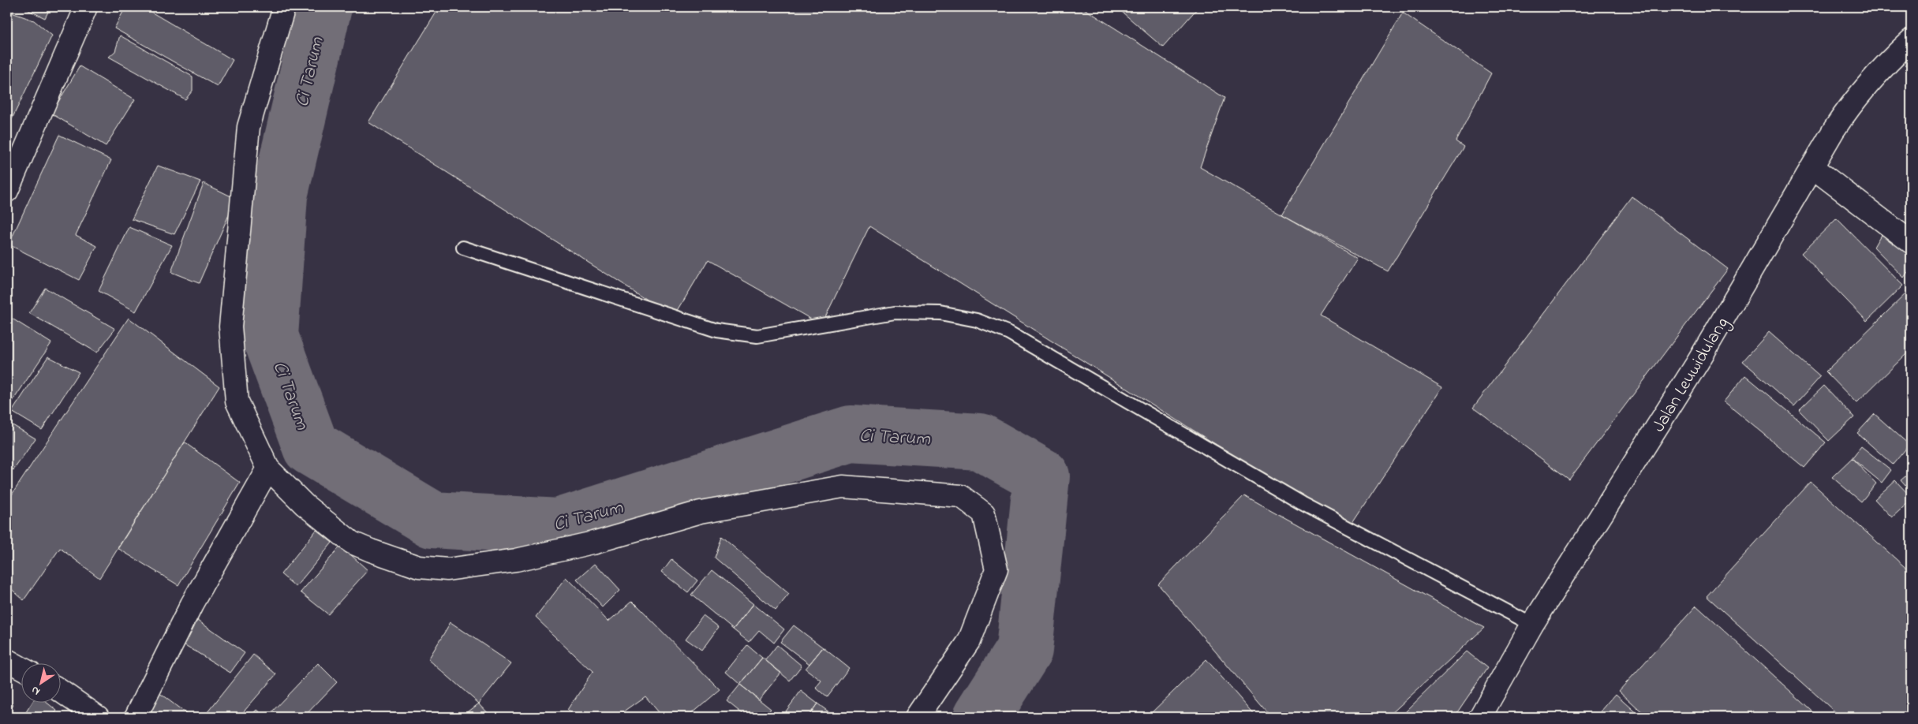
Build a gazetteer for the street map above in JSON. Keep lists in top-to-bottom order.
{
  "streets": {
    "street": ["Jalan Leuwidulang"]
  },
  "water": ["Ci Tarum"],
  "north": "bottom left"
}
